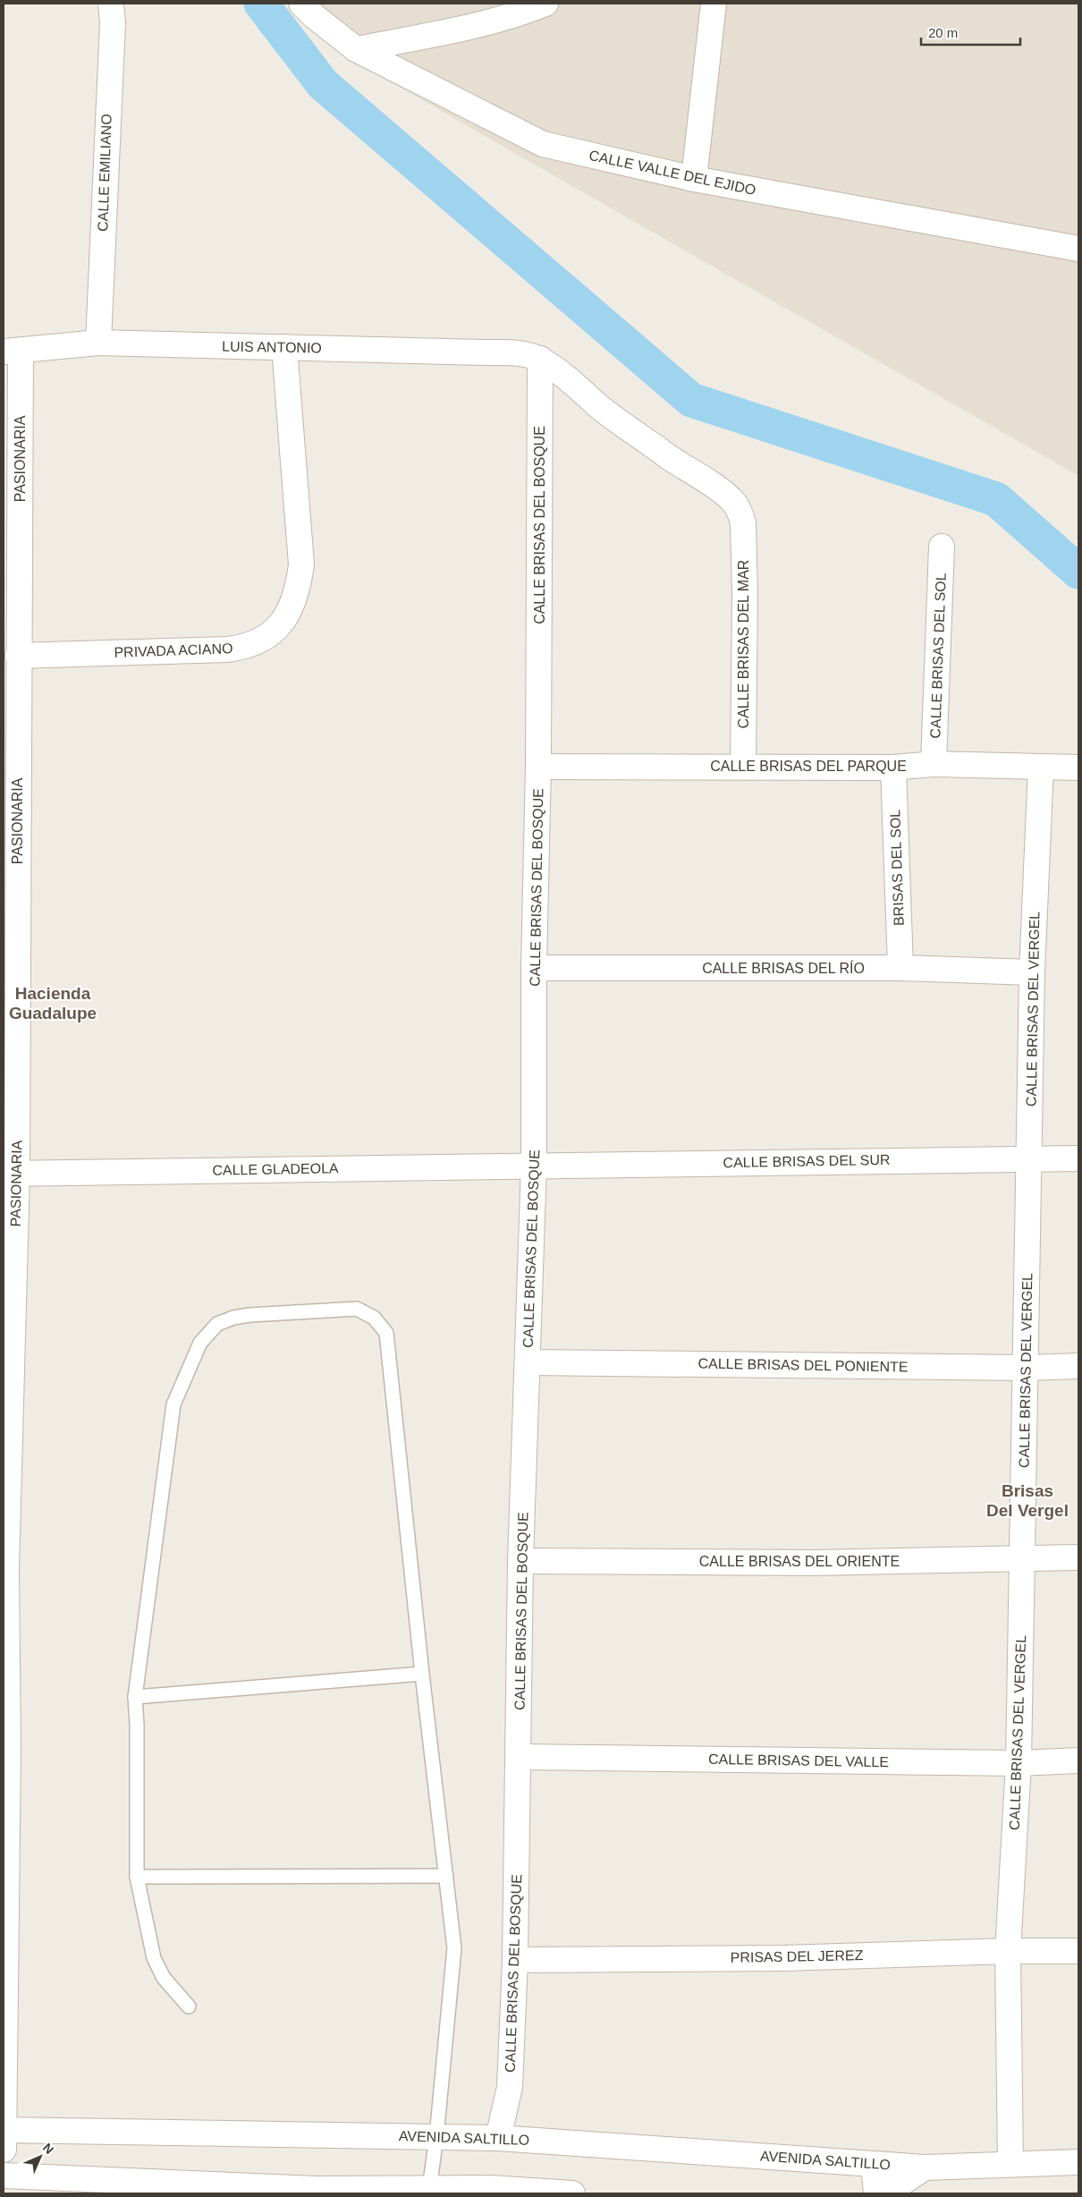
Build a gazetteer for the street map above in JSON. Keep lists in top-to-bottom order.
{
  "streets": {
    "street": [
      "CALLE EMILIANO",
      "CALLE VALLE DEL EJIDO",
      "LUIS ANTONIO",
      "PASIONARIA",
      "CALLE BRISAS DEL BOSQUE",
      "CALLE BRISAS DEL MAR",
      "PRIVADA ACIANO",
      "CALLE BRISAS DEL SOL",
      "CALLE BRISAS DEL PARQUE",
      "BRISAS DEL SOL",
      "CALLE BRISAS DEL RÍO",
      "CALLE BRISAS DEL VERGEL",
      "CALLE BRISAS DEL SUR",
      "CALLE GLADEOLA",
      "CALLE BRISAS DEL PONIENTE",
      "CALLE BRISAS DEL ORIENTE",
      "CALLE BRISAS DEL VALLE",
      "PRISAS DEL JEREZ",
      "AVENIDA SALTILLO"
    ]
  },
  "crossings": [
    ["CALLE EMILIANO", "LUIS ANTONIO"],
    ["LUIS ANTONIO", "PASIONARIA"],
    ["LUIS ANTONIO", "CALLE BRISAS DEL BOSQUE"],
    ["LUIS ANTONIO", "CALLE BRISAS DEL MAR"],
    ["LUIS ANTONIO", "PRIVADA ACIANO"],
    ["PASIONARIA", "PRIVADA ACIANO"],
    ["PASIONARIA", "CALLE GLADEOLA"],
    ["PASIONARIA", "AVENIDA SALTILLO"],
    ["CALLE BRISAS DEL BOSQUE", "CALLE BRISAS DEL MAR"],
    ["CALLE BRISAS DEL BOSQUE", "CALLE BRISAS DEL PARQUE"],
    ["CALLE BRISAS DEL BOSQUE", "CALLE BRISAS DEL RÍO"],
    ["CALLE BRISAS DEL BOSQUE", "CALLE BRISAS DEL SUR"],
    ["CALLE BRISAS DEL BOSQUE", "CALLE GLADEOLA"],
    ["CALLE BRISAS DEL BOSQUE", "CALLE BRISAS DEL PONIENTE"],
    ["CALLE BRISAS DEL BOSQUE", "CALLE BRISAS DEL ORIENTE"],
    ["CALLE BRISAS DEL BOSQUE", "CALLE BRISAS DEL VALLE"],
    ["CALLE BRISAS DEL BOSQUE", "PRISAS DEL JEREZ"],
    ["CALLE BRISAS DEL BOSQUE", "AVENIDA SALTILLO"],
    ["CALLE BRISAS DEL MAR", "CALLE BRISAS DEL PARQUE"],
    ["CALLE BRISAS DEL SOL", "CALLE BRISAS DEL PARQUE"],
    ["CALLE BRISAS DEL PARQUE", "BRISAS DEL SOL"],
    ["CALLE BRISAS DEL PARQUE", "CALLE BRISAS DEL VERGEL"],
    ["BRISAS DEL SOL", "CALLE BRISAS DEL RÍO"],
    ["CALLE BRISAS DEL RÍO", "CALLE BRISAS DEL VERGEL"],
    ["CALLE BRISAS DEL VERGEL", "CALLE BRISAS DEL SUR"],
    ["CALLE BRISAS DEL VERGEL", "CALLE BRISAS DEL PONIENTE"],
    ["CALLE BRISAS DEL VERGEL", "CALLE BRISAS DEL ORIENTE"],
    ["CALLE BRISAS DEL VERGEL", "CALLE BRISAS DEL VALLE"],
    ["CALLE BRISAS DEL VERGEL", "PRISAS DEL JEREZ"],
    ["CALLE BRISAS DEL VERGEL", "AVENIDA SALTILLO"],
    ["CALLE BRISAS DEL SUR", "CALLE GLADEOLA"]
  ],
  "districts": ["Hacienda Guadalupe", "Brisas Del Vergel"],
  "scale_bar": "20 m",
  "north": "top right"
}
